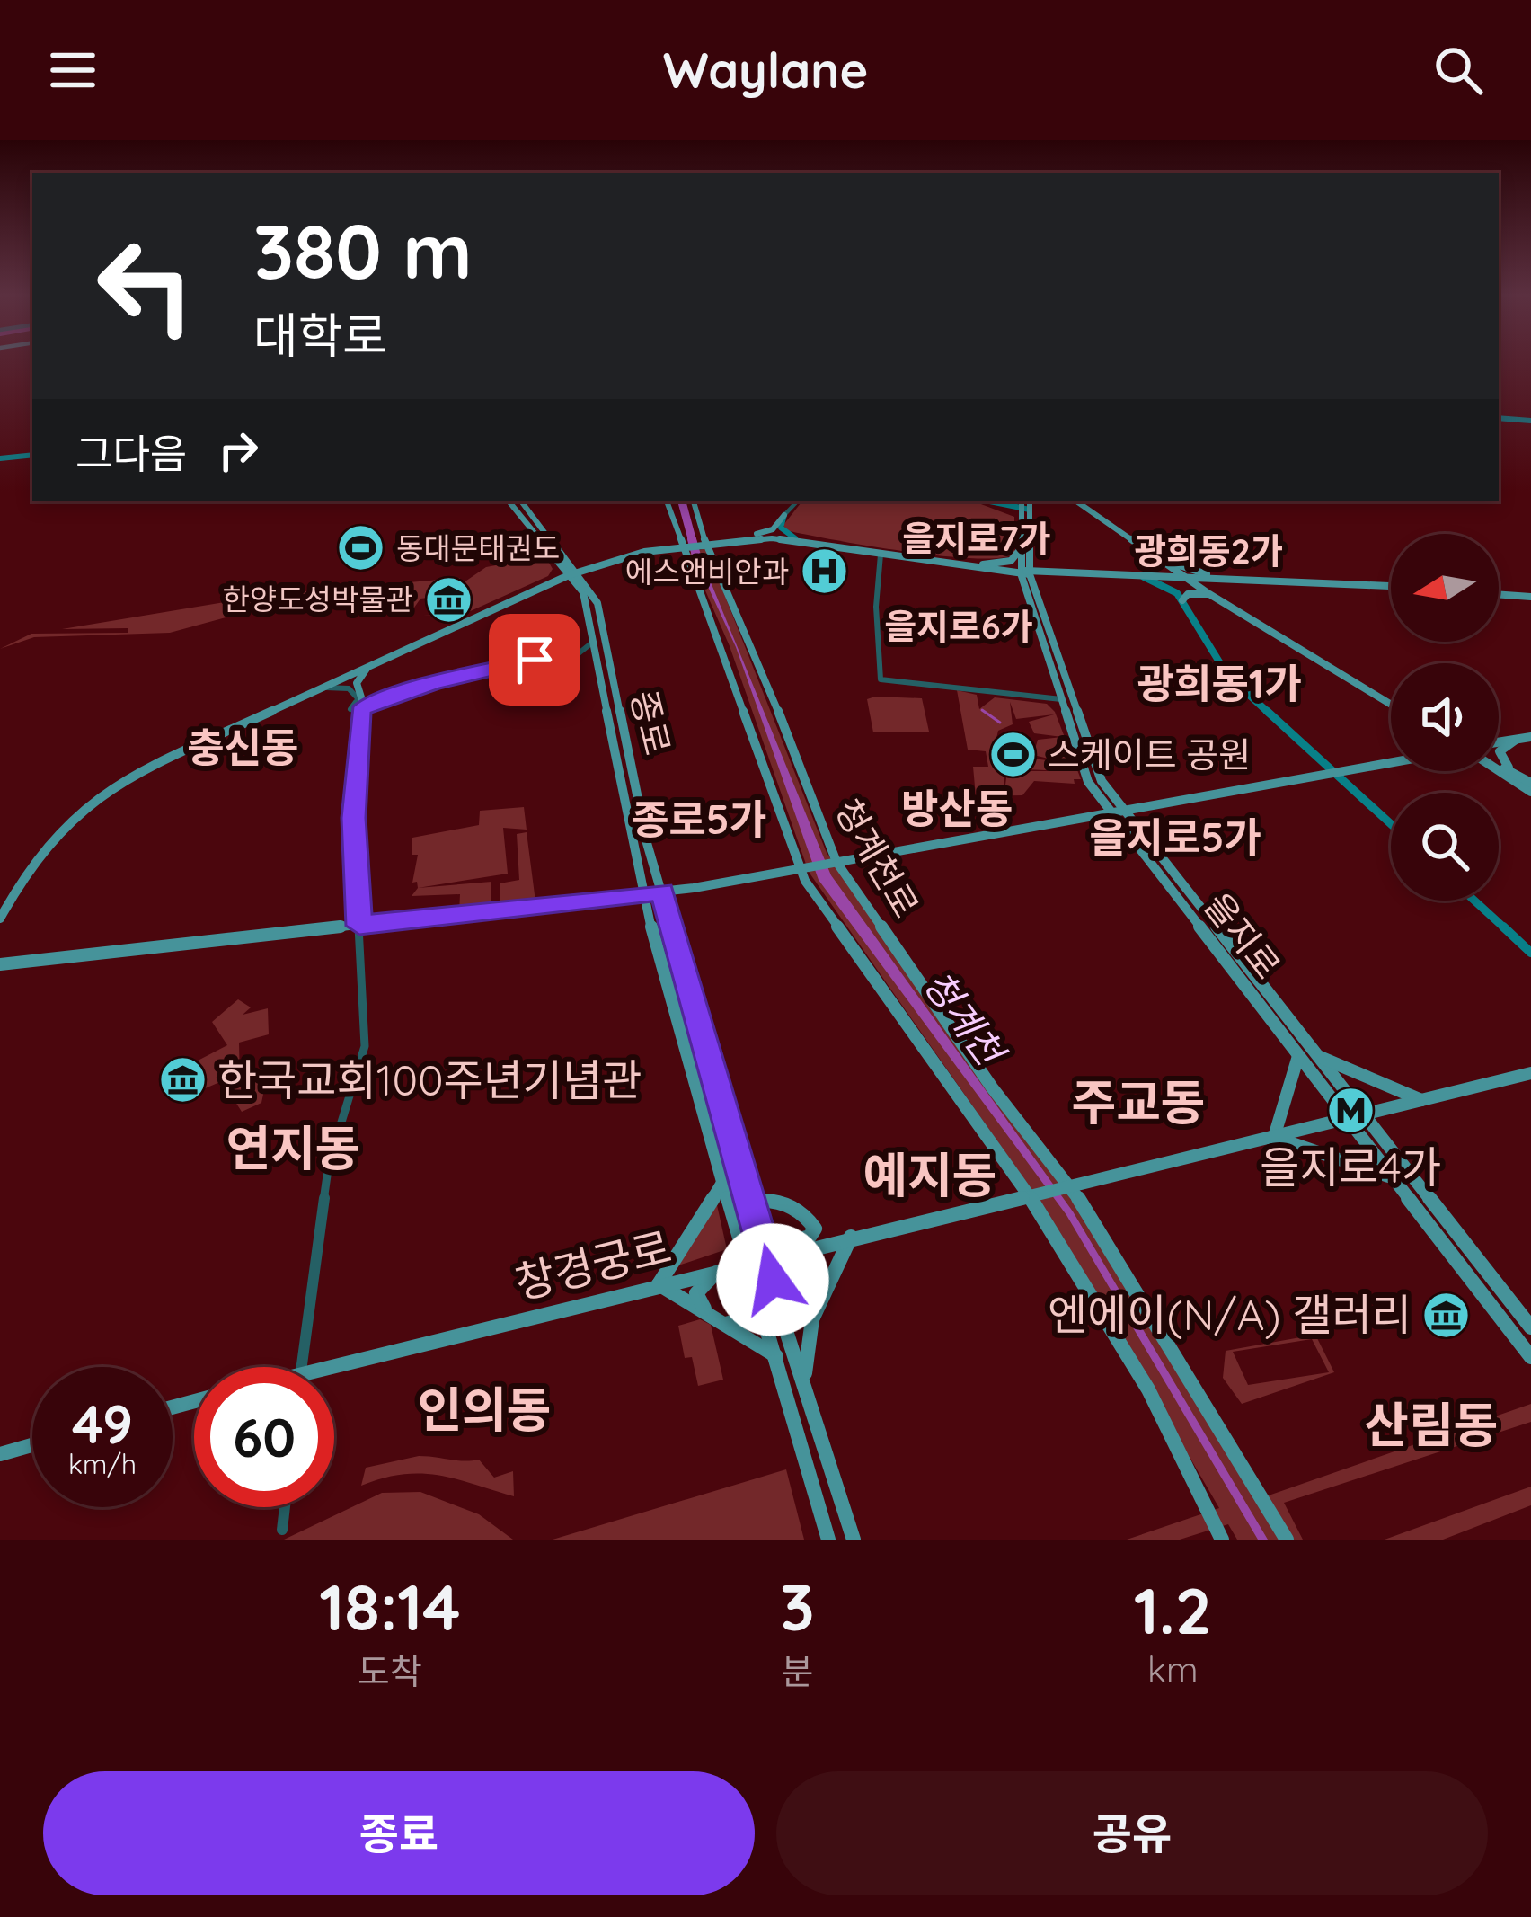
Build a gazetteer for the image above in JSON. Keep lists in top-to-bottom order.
{
  "streets": {
    "main road": [
      "종로",
      "청계천로",
      "을지로",
      "창경궁로"
    ]
  },
  "crossings": [
    ["종로", "창경궁로"],
    ["청계천로", "창경궁로"]
  ],
  "districts": [
    "을지로7가",
    "광희동2가",
    "을지로6가",
    "광희동1가",
    "충신동",
    "방산동",
    "종로5가",
    "을지로5가",
    "주교동",
    "연지동",
    "예지동",
    "인의동",
    "산림동"
  ],
  "water": ["청계천"],
  "places": {
    "sports": ["동대문태권도", "스케이트 공원"],
    "hospital": ["에스앤비안과"],
    "museum": ["한양도성박물관", "한국교회100주년기념관", "엔에이(N/A) 갤러리"],
    "metro station": ["을지로4가"]
  },
  "north": "left",
  "page": {
    "header": "Waylane",
    "turn": ["380 m", "대학로"],
    "then": "그다음",
    "speed": "49 km/h",
    "limit": "60",
    "eta": [
      "18:14",
      "도착",
      "3",
      "분",
      "1.2",
      "km"
    ],
    "buttons": ["종료", "공유"]
  }
}
